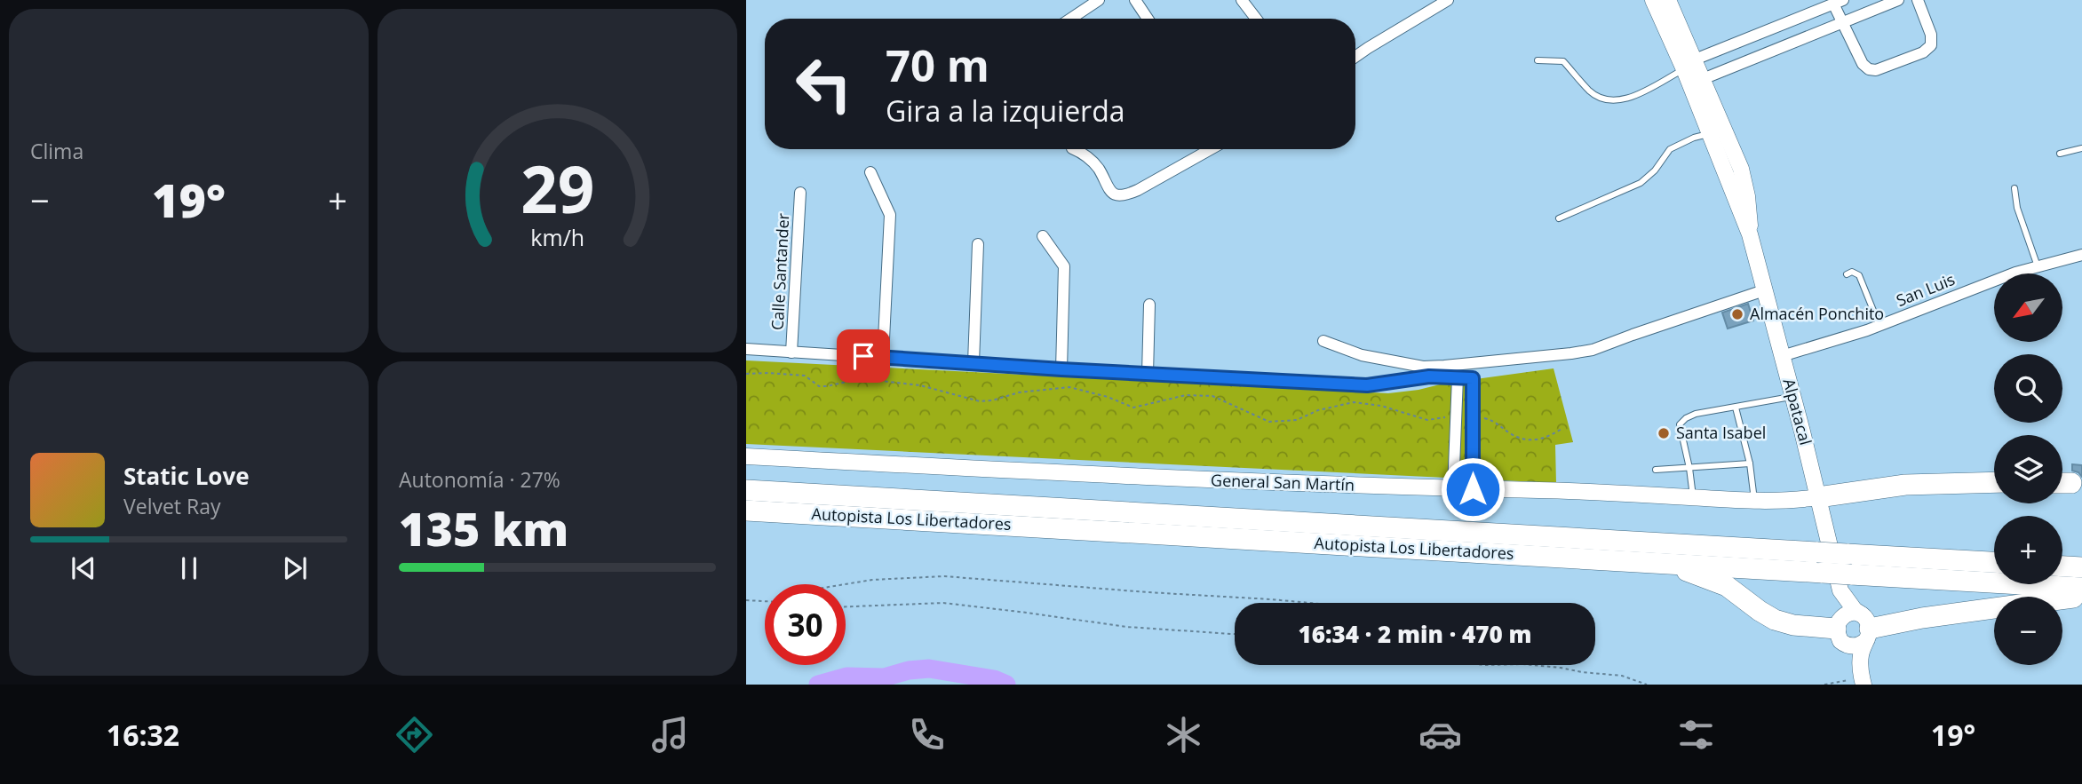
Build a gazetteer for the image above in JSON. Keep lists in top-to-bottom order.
{
  "streets": {
    "highway": ["Autopista Los Libertadores"],
    "street": [
      "Calle Santander",
      "San Luis",
      "Alpatacal",
      "General San Martín"
    ]
  },
  "crossings": [
    ["San Luis", "Alpatacal"],
    ["Alpatacal", "General San Martín"],
    ["Alpatacal", "Autopista Los Libertadores"]
  ],
  "places": ["Almacén Ponchito", "Santa Isabel"],
  "north": "bottom left",
  "page": {
    "tile": [
      "Clima",
      ["Autonomía · 27%", "135 km"]
    ],
    "turn": ["70 m", "Gira a la izquierda"],
    "heat": ["−", "19°", "+"],
    "map_buttons": ["+", "−"],
    "song": ["Static Love", "Velvet Ray"],
    "limit": "30",
    "trip": "16:34 · 2 min · 470 m",
    "tabs": ["16:32", "19°"],
    "gauge": ["29", "km/h"]
  }
}
